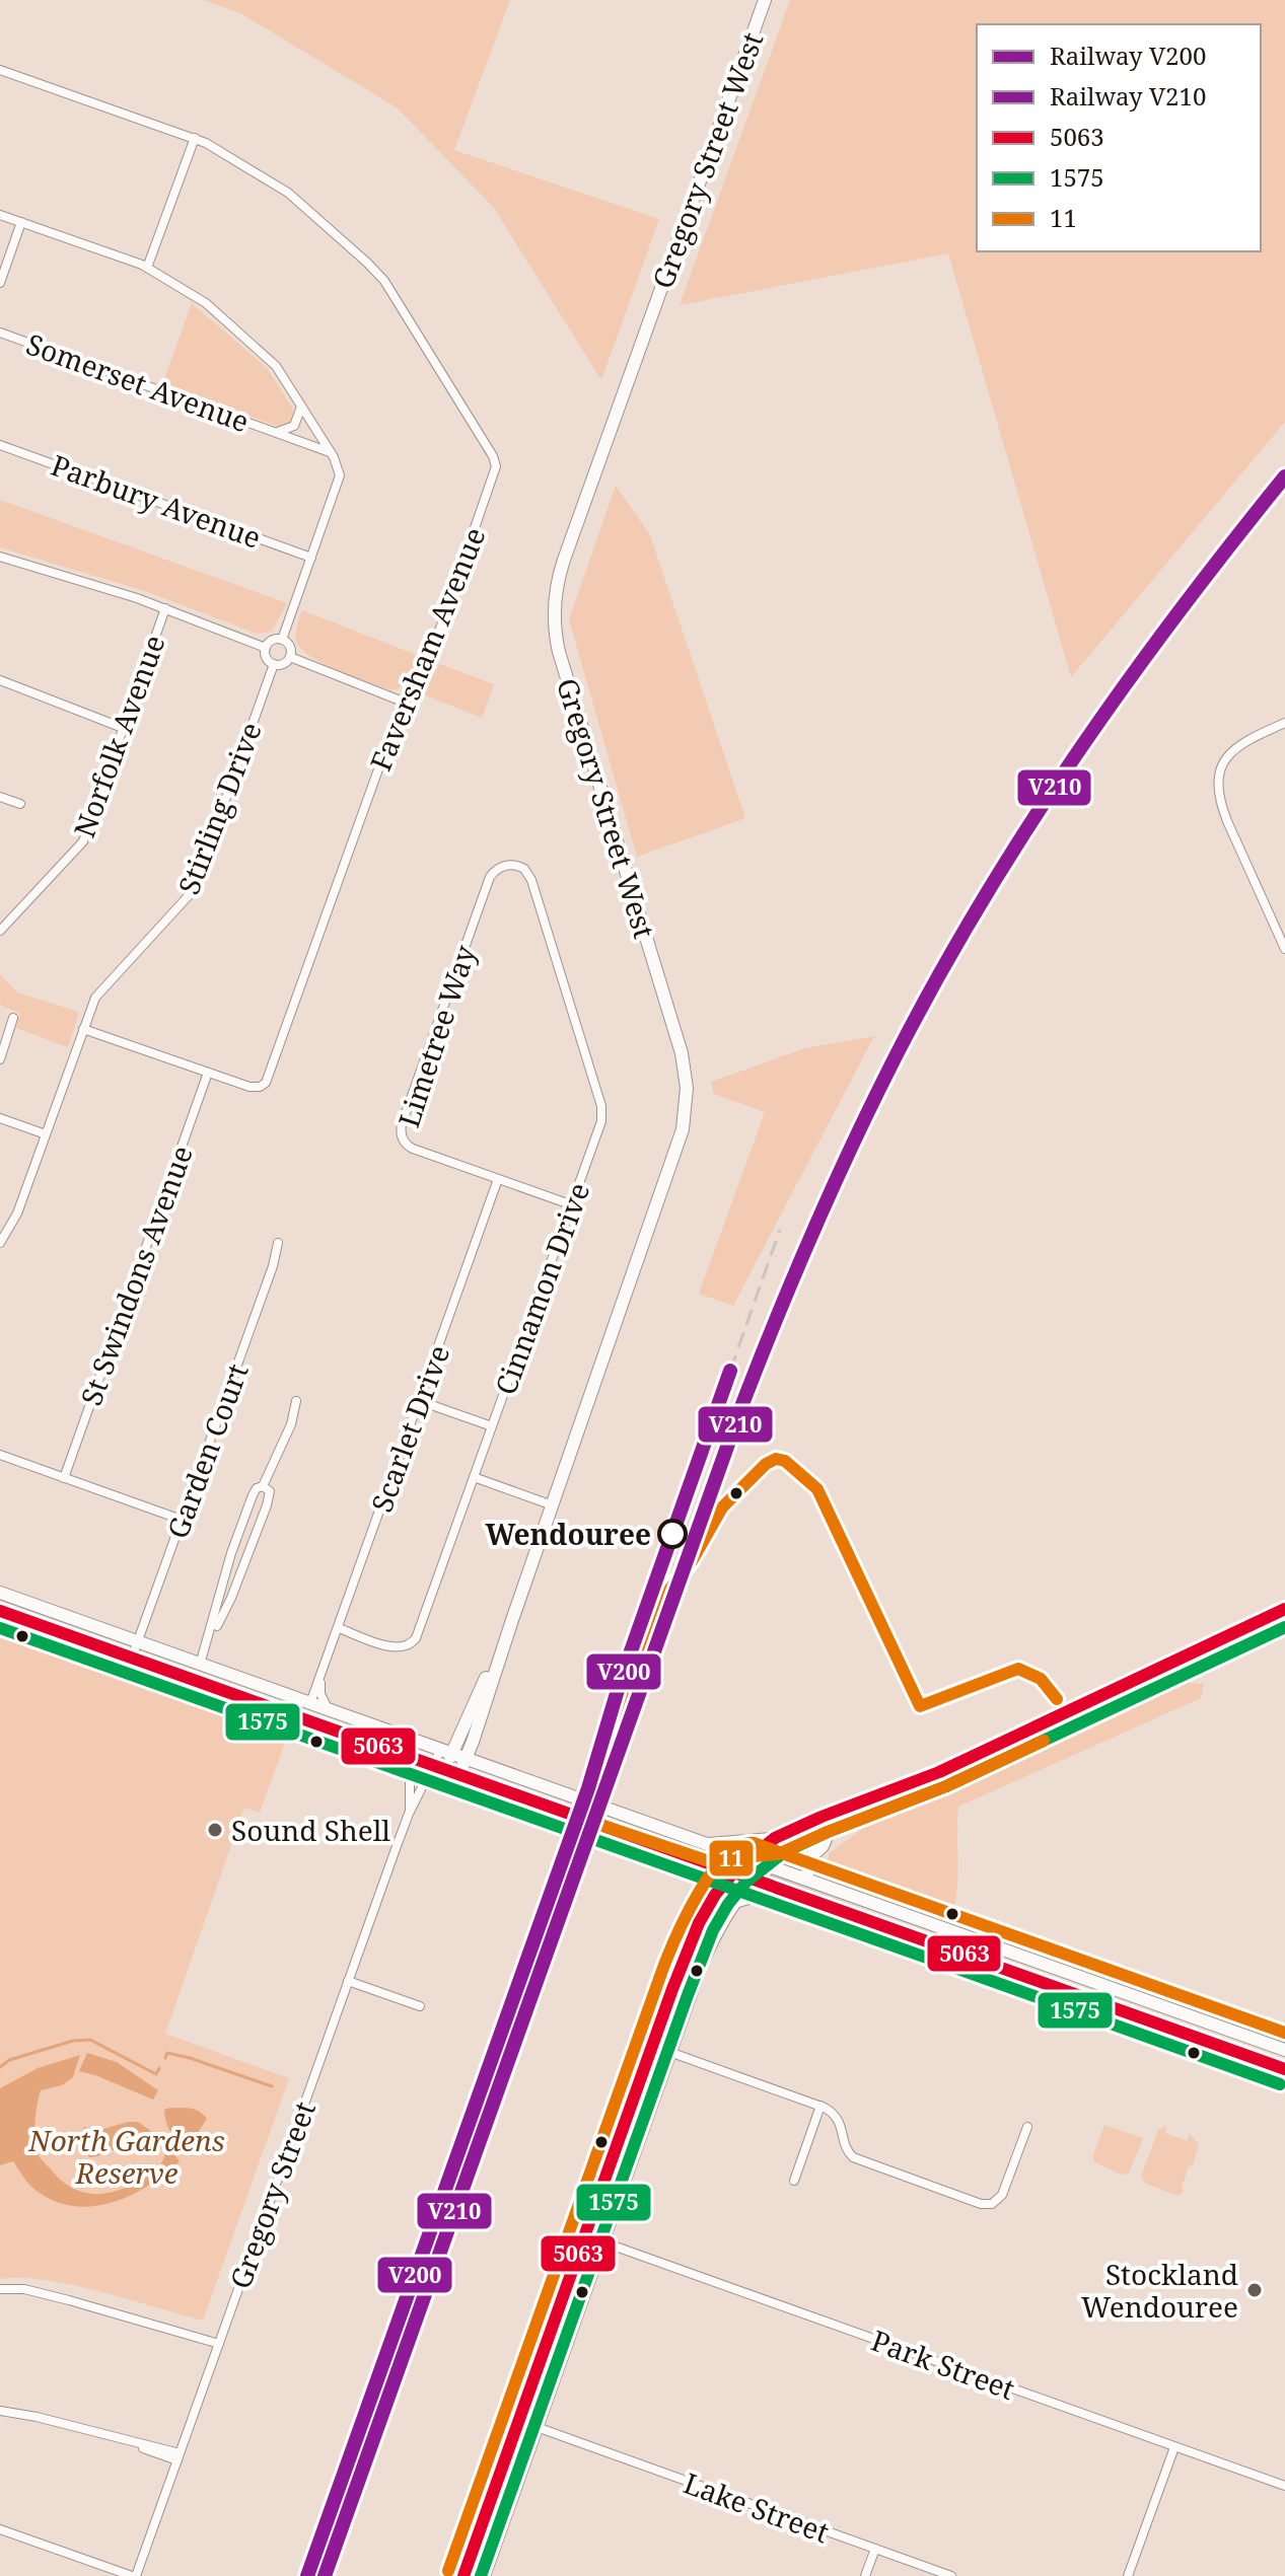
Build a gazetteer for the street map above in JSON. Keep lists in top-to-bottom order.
{
  "streets": {
    "main road": ["Gregory Street West"],
    "street": [
      "Somerset Avenue",
      "Parbury Avenue",
      "Faversham Avenue",
      "Norfolk Avenue",
      "Stirling Drive",
      "Limetree Way",
      "St Swindons Avenue",
      "Cinnamon Drive",
      "Scarlet Drive",
      "Garden Court",
      "Gregory Street",
      "Park Street",
      "Lake Street"
    ]
  },
  "crossings": [
    ["Gregory Street West", "Gregory Street"],
    ["Faversham Avenue", "St Swindons Avenue"],
    ["Limetree Way", "Cinnamon Drive"],
    ["Limetree Way", "Scarlet Drive"],
    ["Cinnamon Drive", "Scarlet Drive"]
  ],
  "parks": ["North Gardens Reserve"],
  "places": ["Wendouree", "Sound Shell", "Stockland Wendouree"],
  "lines": [
    "rail line V210",
    "rail line V200",
    "transit line 11",
    "transit line 5063",
    "transit line 1575"
  ],
  "legend": [
    "Railway V200",
    "Railway V210",
    "5063",
    "1575",
    "11"
  ]
}
